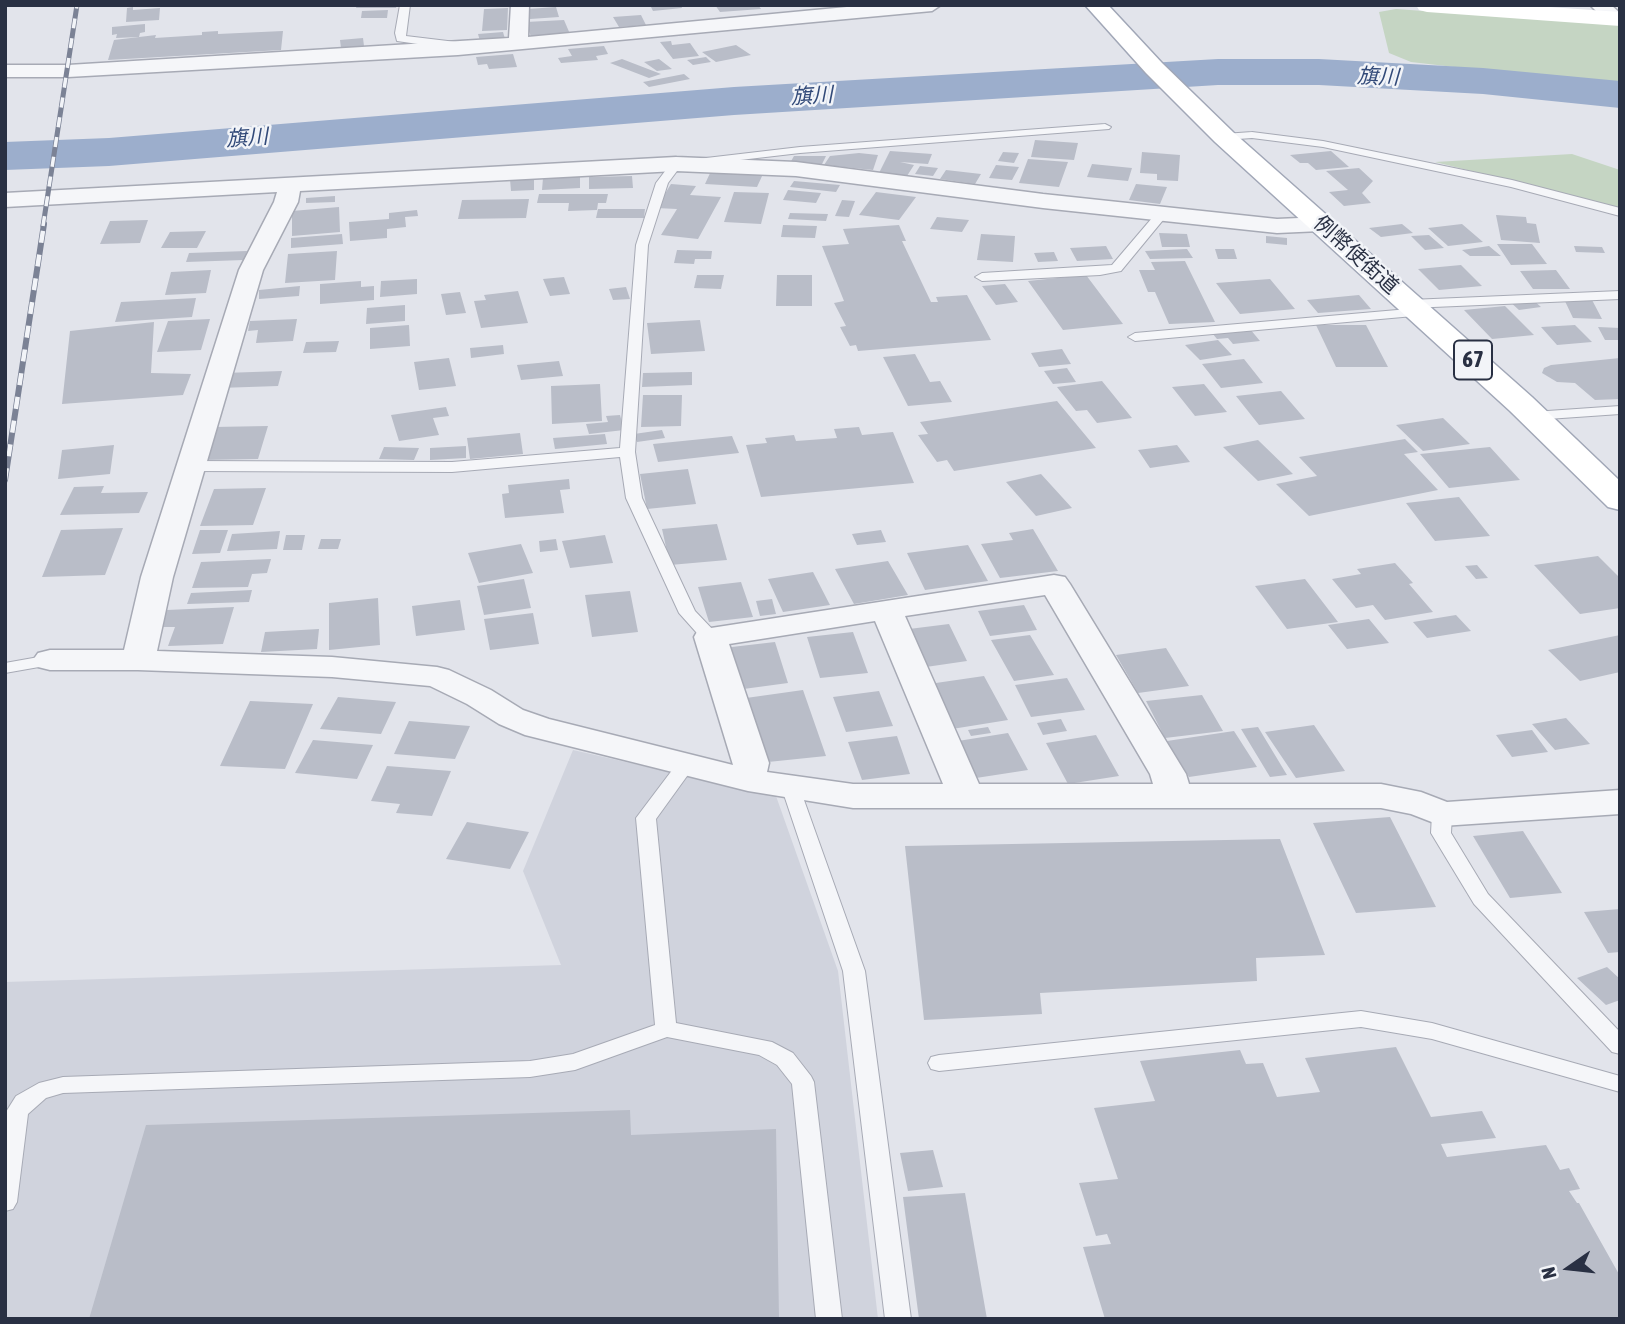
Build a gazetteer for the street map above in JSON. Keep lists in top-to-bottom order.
{
  "streets": {
    "main road": ["例幣使街道", "67"]
  },
  "water": ["旗川"],
  "north": "left"
}
